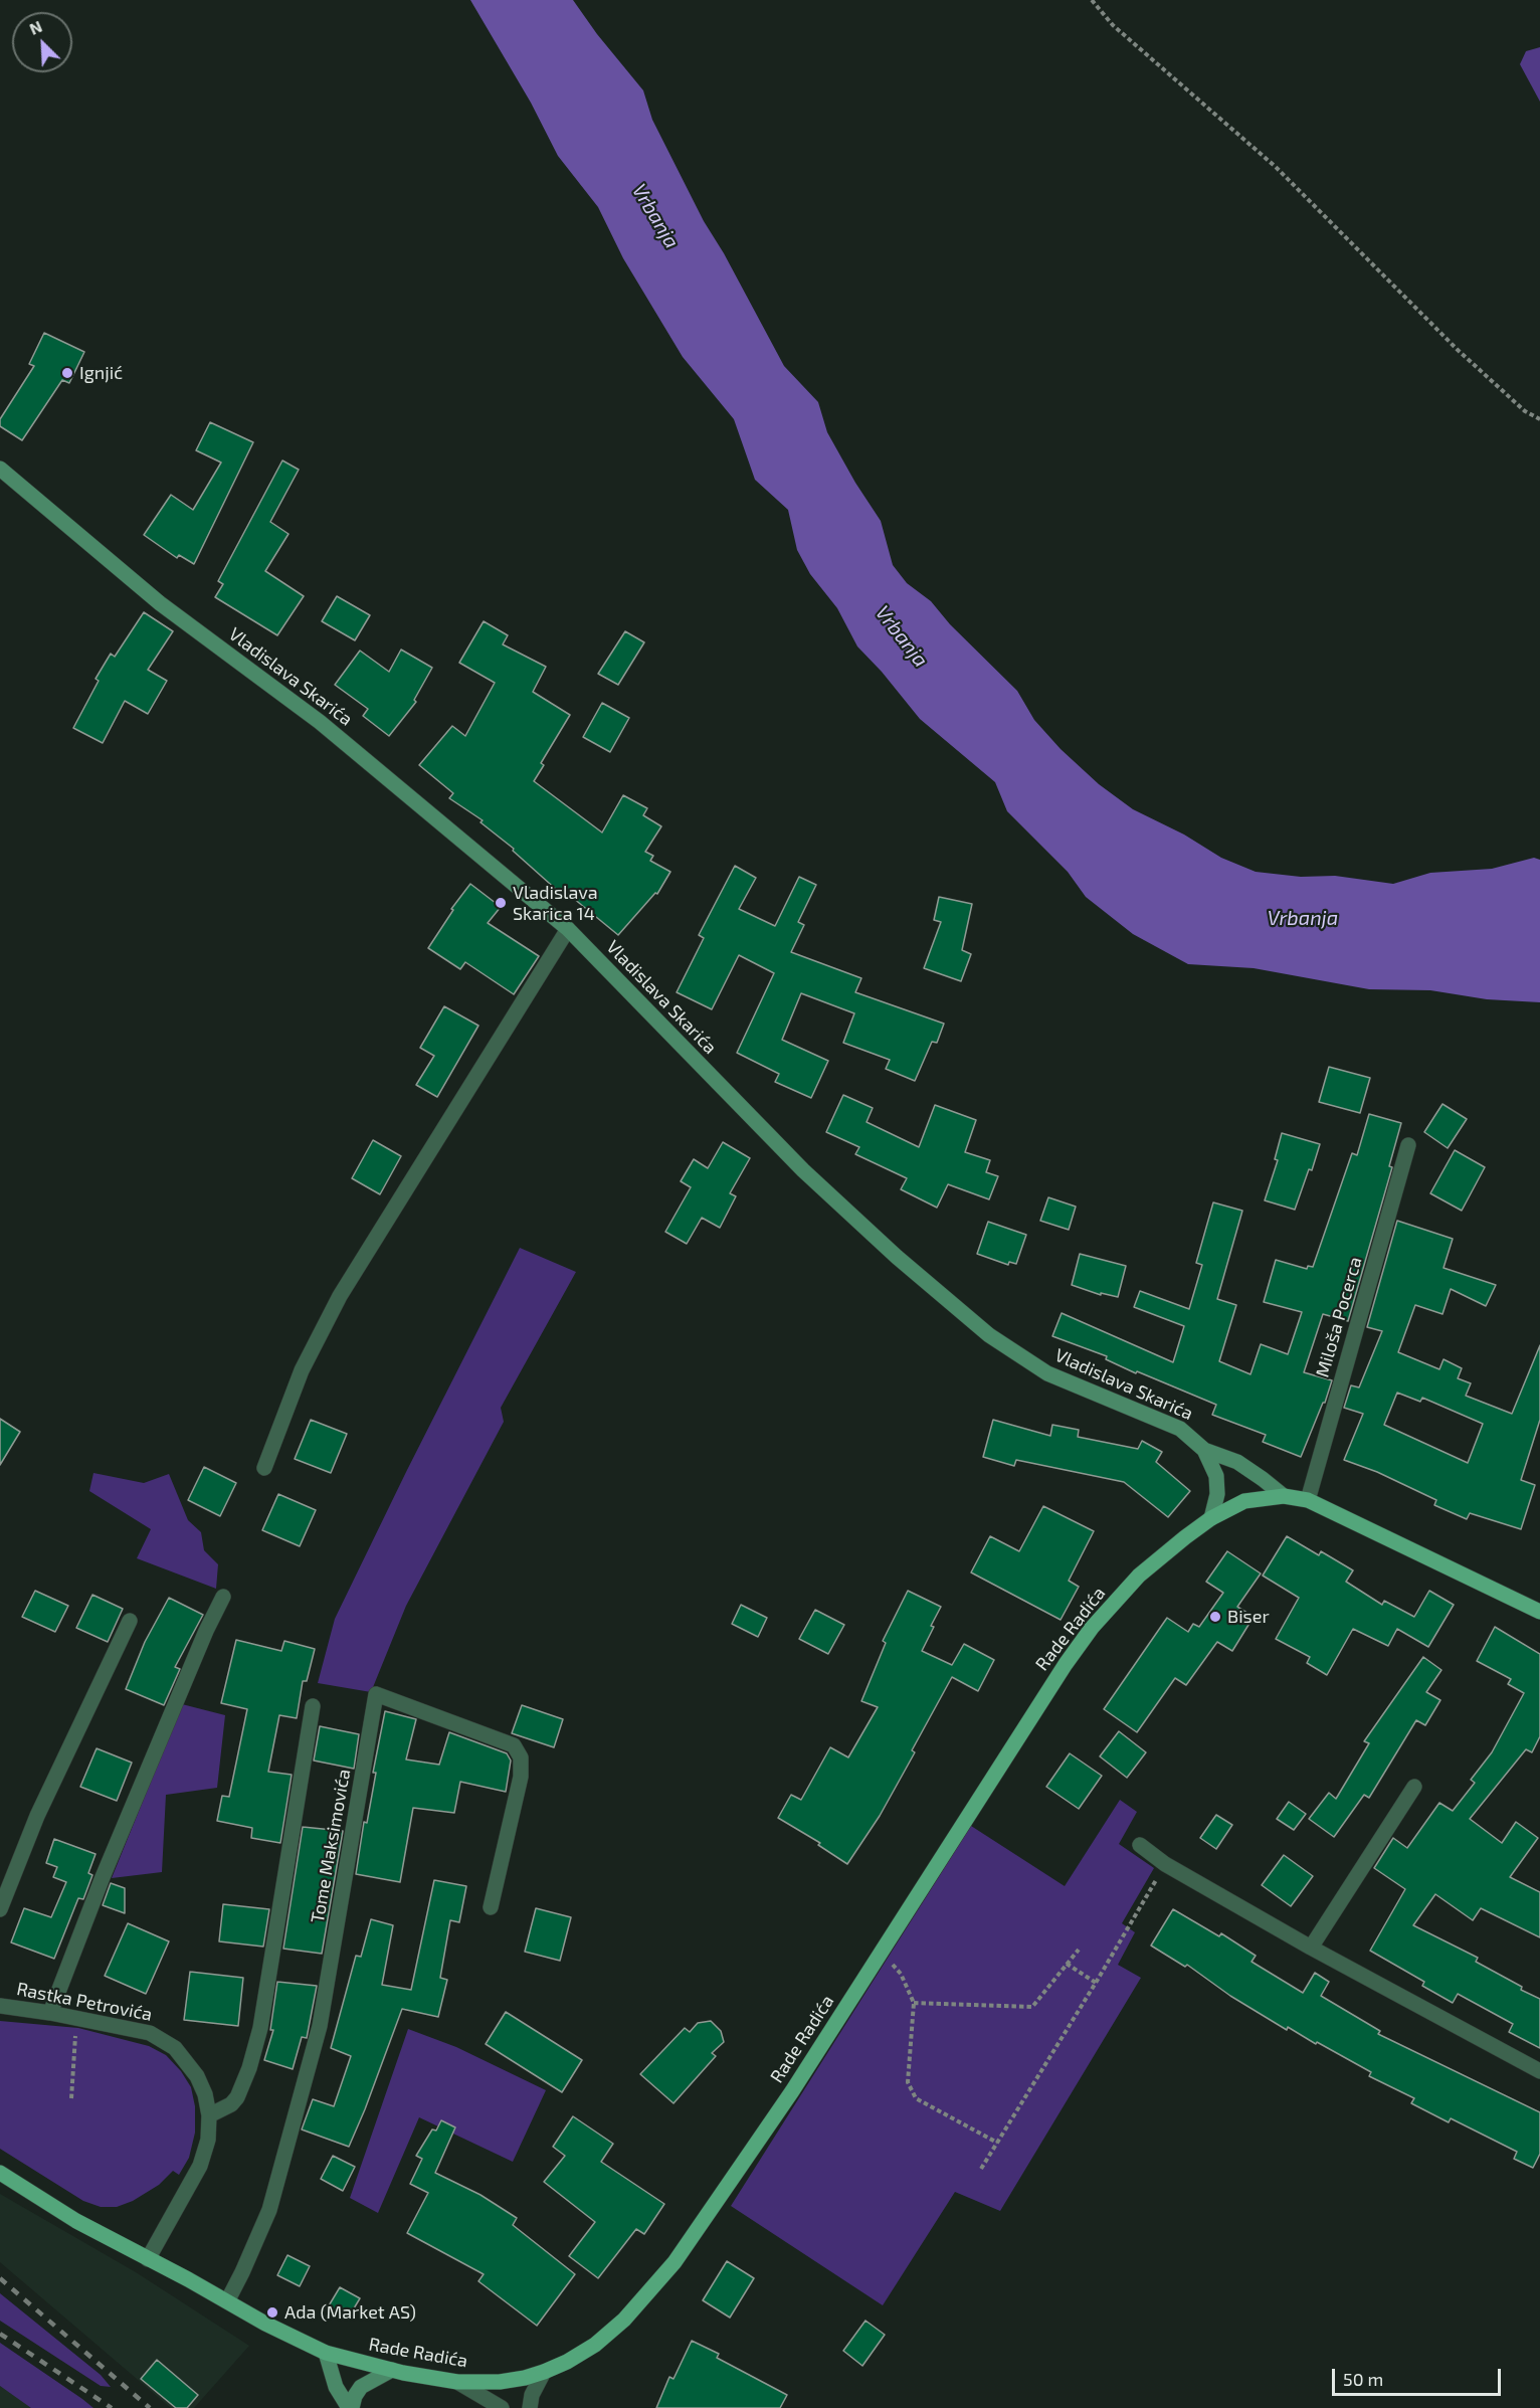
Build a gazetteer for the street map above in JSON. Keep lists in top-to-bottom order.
{
  "streets": {
    "main road": ["Rade Radića"],
    "street": [
      "Vladislava Skarića",
      "Miloša Pocerca",
      "Tome Maksimovića",
      "Rastka Petrovića"
    ]
  },
  "crossings": [
    ["Vladislava Skarića", "Rade Radića"],
    ["Miloša Pocerca", "Rade Radića"],
    ["Rade Radića", "Tome Maksimovića"],
    ["Rade Radića", "Rastka Petrovića"]
  ],
  "water": ["Vrbanja"],
  "places": [
    "Ignjić",
    "Vladislava Skarica 14",
    "Biser",
    "Ada (Market AS)"
  ],
  "scale_bar": "50 m",
  "north": "top left"
}
